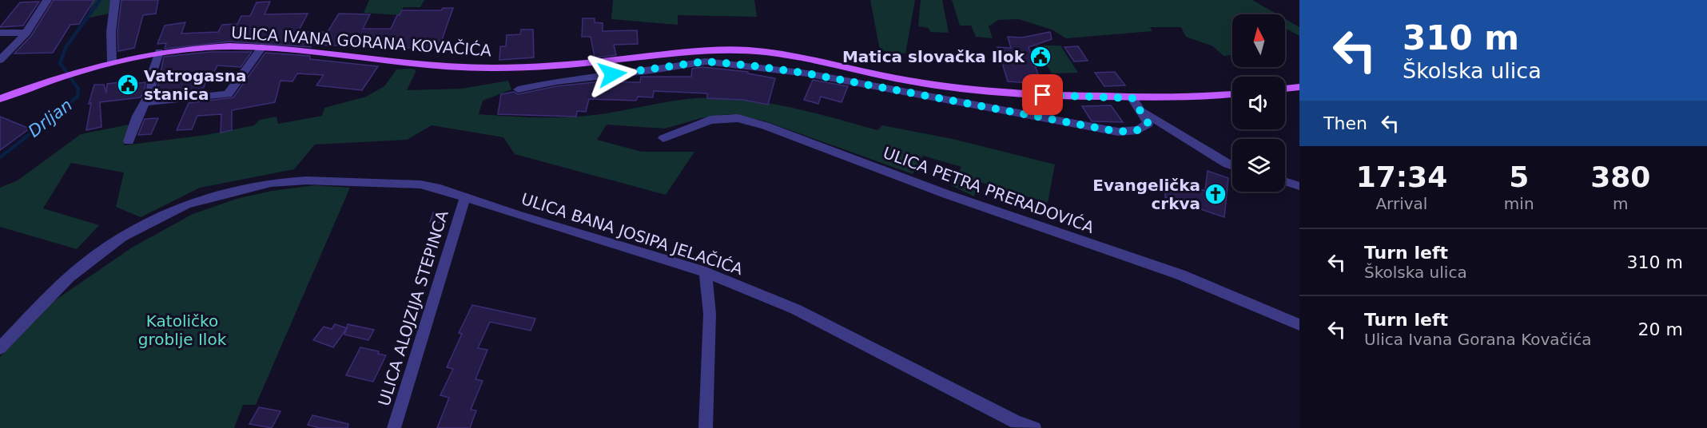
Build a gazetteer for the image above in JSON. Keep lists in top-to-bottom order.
{
  "streets": {
    "main road": ["ULICA IVANA GORANA KOVAČIĆA"],
    "street": ["ULICA PETRA PRERADOVIĆA", "ULICA BANA JOSIPA JELAČIĆA", "ULICA ALOJZIJA STEPINCA"]
  },
  "crossings": [
    ["ULICA BANA JOSIPA JELAČIĆA", "ULICA ALOJZIJA STEPINCA"]
  ],
  "water": ["Drljan"],
  "parks": ["Katoličko groblje Ilok"],
  "places": {
    "public building": ["Matica slovačka Ilok", "Vatrogasna stanica"],
    "church": ["Evangelička crkva"]
  },
  "north": "top",
  "page": {
    "turn": ["310 m", "Školska ulica"],
    "then": "Then",
    "eta": [
      "17:34",
      "Arrival",
      "5",
      "min",
      "380",
      "m"
    ],
    "list": [
      {
        "name": "Turn left",
        "note": "Školska ulica",
        "value": "310 m"
      },
      {
        "name": "Turn left",
        "note": "Ulica Ivana Gorana Kovačića",
        "value": "20 m"
      }
    ]
  }
}
